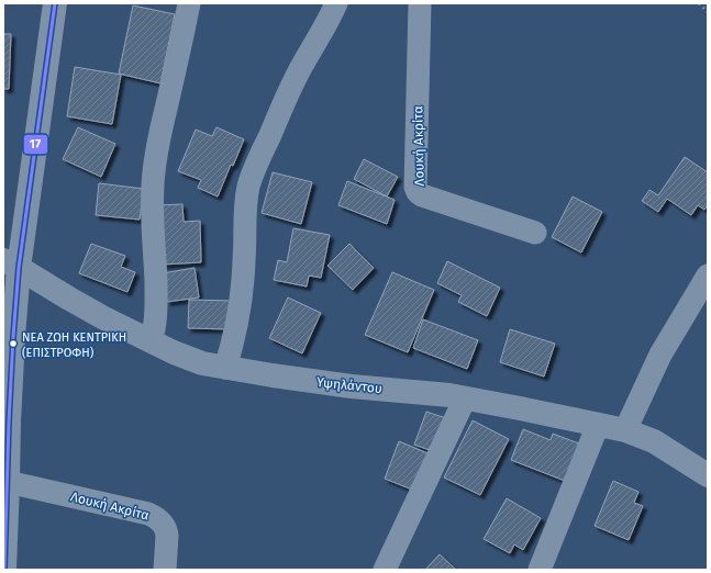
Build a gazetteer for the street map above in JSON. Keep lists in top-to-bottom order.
{
  "streets": {
    "street": ["Λουκή Ακρίτα", "Υψηλάντου"]
  },
  "places": ["ΝΕΑ ΖΩΗ ΚΕΝΤΡΙΚΗ (ΕΠΙΣΤΡΟΦΗ)"],
  "lines": ["transit line 17"]
}
